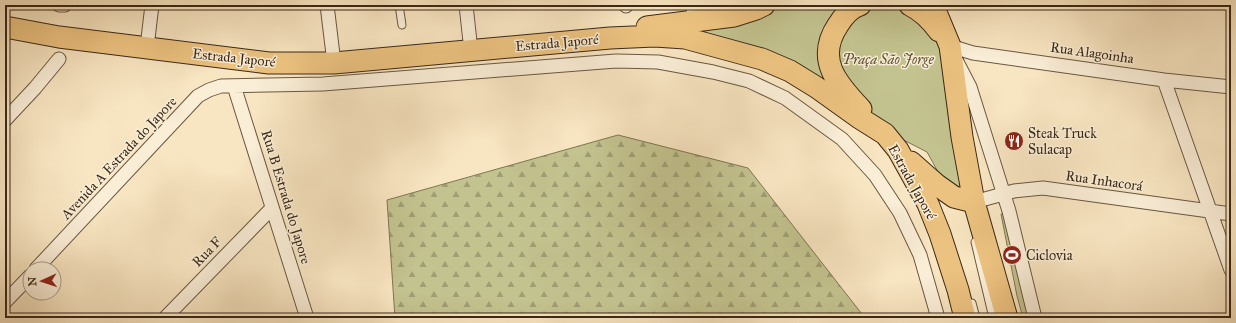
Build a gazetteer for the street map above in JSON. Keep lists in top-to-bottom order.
{
  "streets": {
    "main road": ["Estrada Japoré"],
    "street": [
      "Rua Alagoinha",
      "Avenida A Estrada do Japore",
      "Rua Inhacorá",
      "Rua B Estrada do Japore",
      "Rua F"
    ]
  },
  "crossings": [
    ["Avenida A Estrada do Japore", "Rua B Estrada do Japore"],
    ["Rua B Estrada do Japore", "Rua F"]
  ],
  "parks": ["Praça São Jorge"],
  "places": {
    "restaurant": ["Steak Truck Sulacap"],
    "sports": ["Ciclovia"]
  },
  "north": "left"
}
